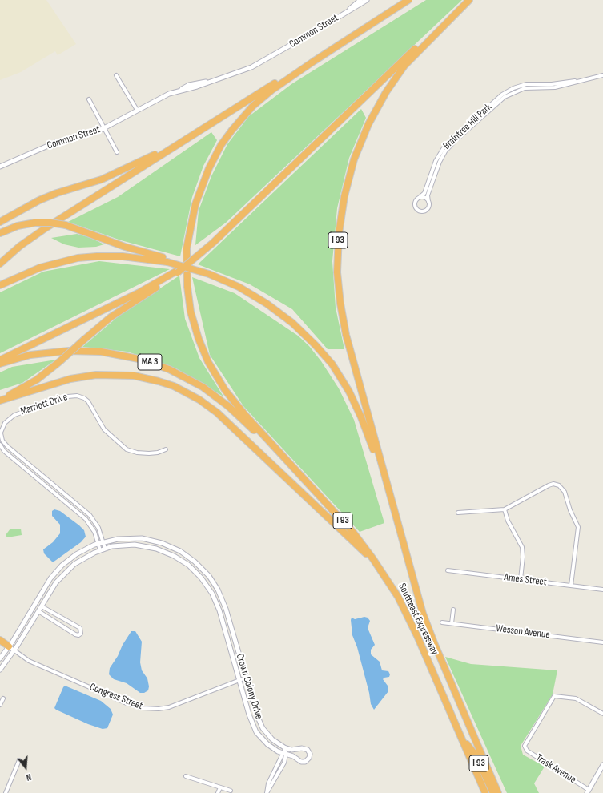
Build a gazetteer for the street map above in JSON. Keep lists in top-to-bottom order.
{
  "streets": {
    "highway": ["I 93", "MA 3", "Southeast Expressway"],
    "street": [
      "Common Street",
      "Braintree Hill Park",
      "Marriott Drive",
      "Ames Street",
      "Wesson Avenue",
      "Crown Colony Drive",
      "Congress Street",
      "Trask Avenue"
    ]
  },
  "crossings": [
    ["I 93", "MA 3"],
    ["I 93", "Southeast Expressway"],
    ["MA 3", "Southeast Expressway"],
    ["Crown Colony Drive", "Congress Street"]
  ],
  "north": "bottom"
}
